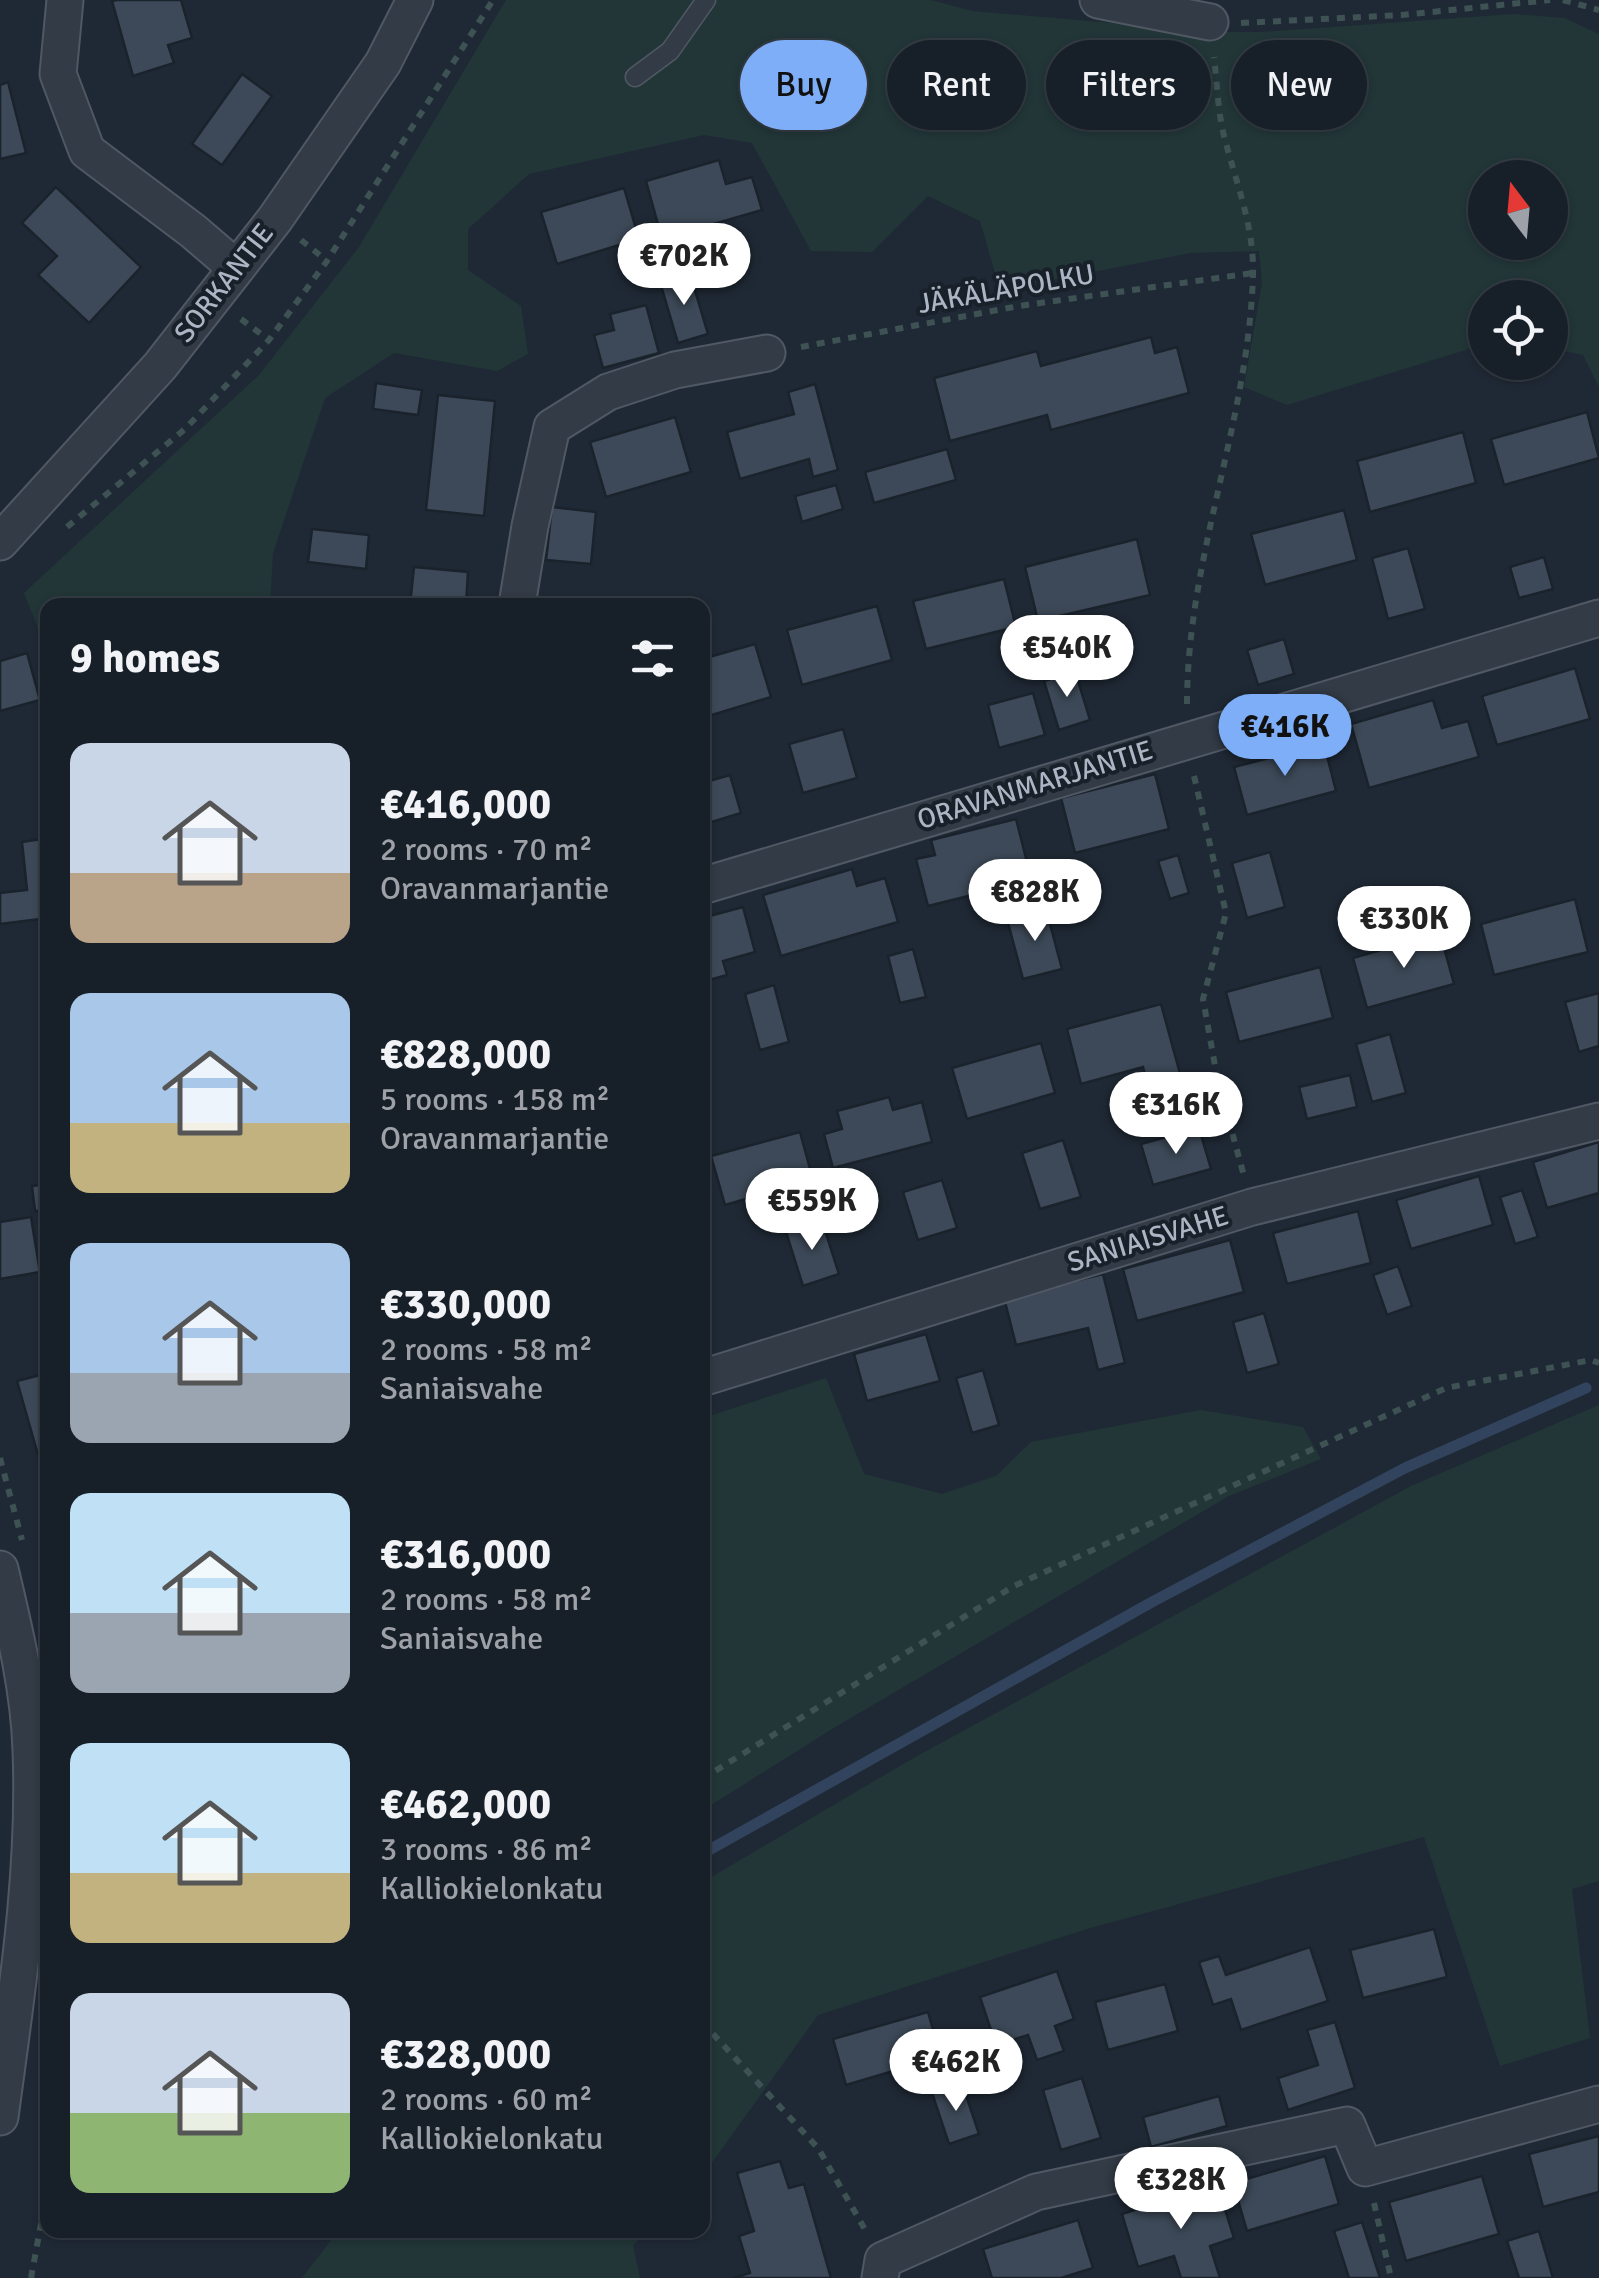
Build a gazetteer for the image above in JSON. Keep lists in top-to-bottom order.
{
  "streets": {
    "street": ["SORKANTIE", "ORAVANMARJANTIE", "SANIAISVAHE"],
    "path": ["JÄKÄLÄPOLKU"]
  },
  "north": "top",
  "page": {
    "chip": [
      "Buy",
      "Rent",
      "Filters",
      "New"
    ],
    "price": [
      "€702K",
      "€540K",
      "€416K",
      "€828K",
      "€330K",
      "€316K",
      "€559K",
      "€462K",
      "€328K"
    ],
    "heading": "9 homes",
    "list": [
      {
        "name": "€416,000",
        "note": "2 rooms · 70 m² · Oravanmarjantie"
      },
      {
        "name": "€828,000",
        "note": "5 rooms · 158 m² · Oravanmarjantie"
      },
      {
        "name": "€330,000",
        "note": "2 rooms · 58 m² · Saniaisvahe"
      },
      {
        "name": "€316,000",
        "note": "2 rooms · 58 m² · Saniaisvahe"
      },
      {
        "name": "€462,000",
        "note": "3 rooms · 86 m² · Kalliokielonkatu"
      },
      {
        "name": "€328,000",
        "note": "2 rooms · 60 m² · Kalliokielonkatu"
      }
    ]
  }
}
